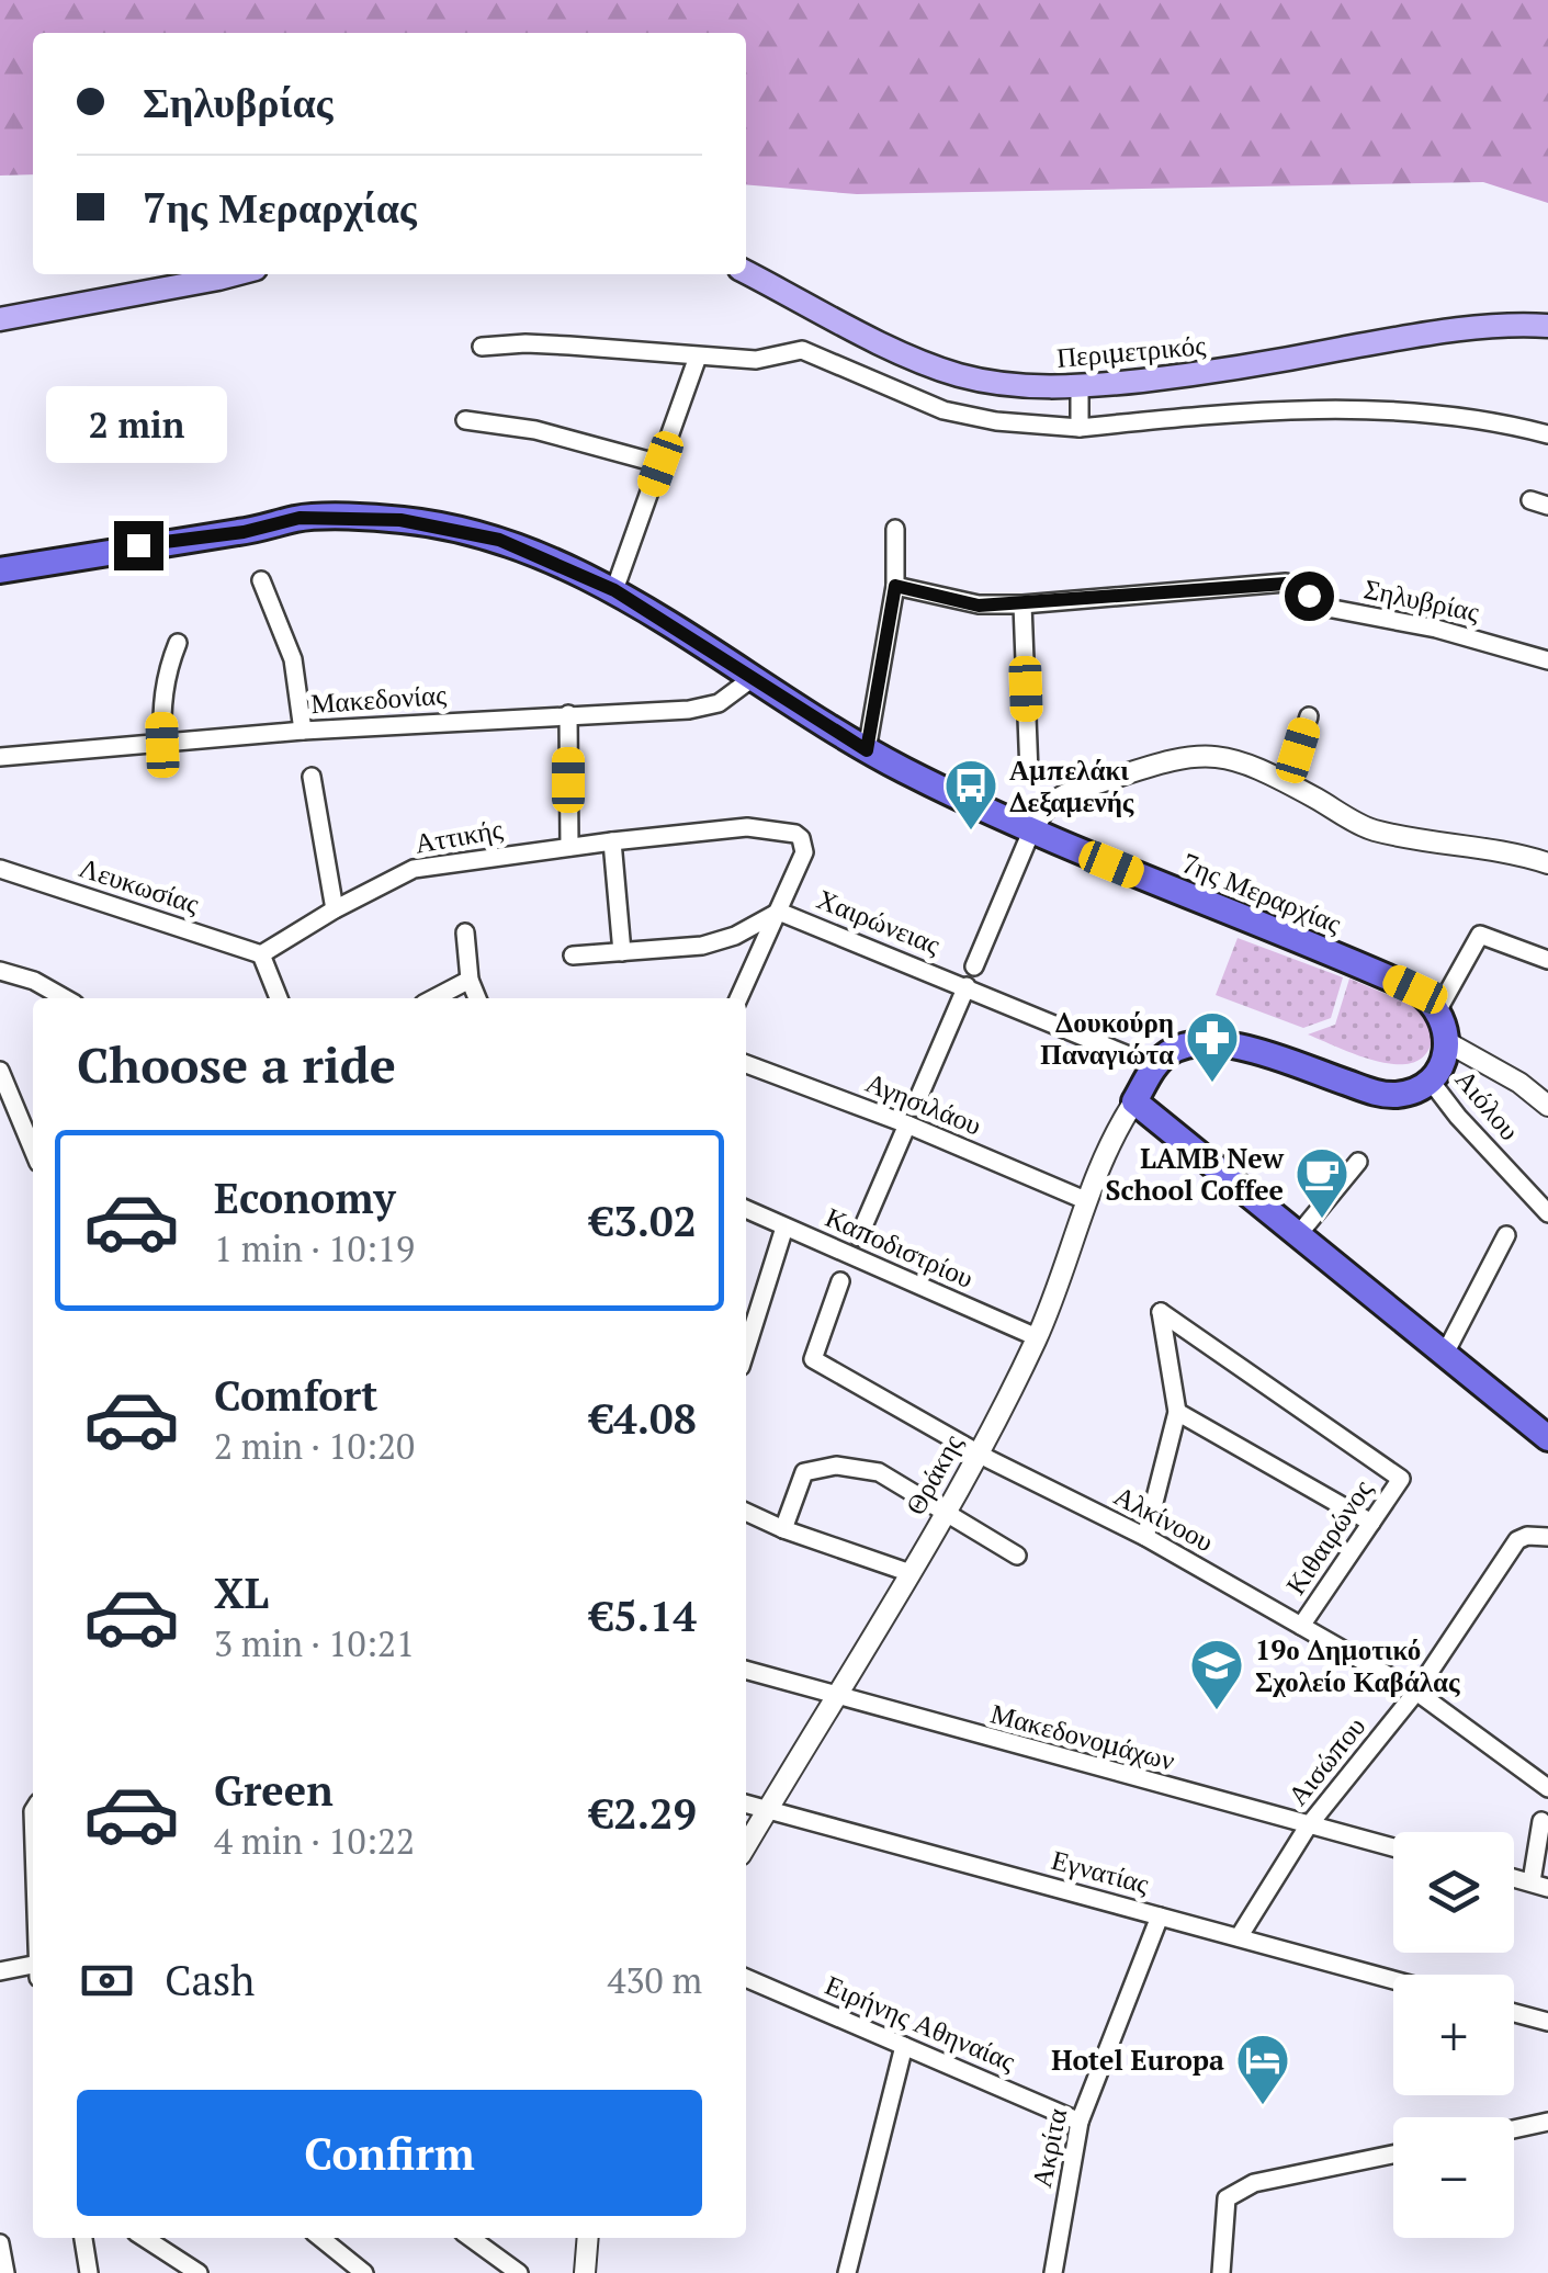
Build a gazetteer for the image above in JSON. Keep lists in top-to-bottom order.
{
  "streets": {
    "main road": ["Περιμετρικός", "7ης Μεραρχίας"],
    "street": [
      "Σηλυβρίας",
      "Μακεδονίας",
      "Αττικής",
      "Λευκωσίας",
      "Χαιρώνειας",
      "Αγησιλάου",
      "Αιόλου",
      "Καποδιστρίου",
      "Θράκης",
      "Αλκίνοου",
      "Κιθαιρώνος",
      "Μακεδονομάχων",
      "Αισώπου",
      "Εγνατίας",
      "Ειρήνης Αθηναίας",
      "Ακρίτα"
    ]
  },
  "crossings": [
    ["Μακεδονίας", "7ης Μεραρχίας"],
    ["Αττικής", "Λευκωσίας"],
    ["Αττικής", "Χαιρώνειας"],
    ["Αγησιλάου", "Θράκης"],
    ["Καποδιστρίου", "Θράκης"],
    ["Θράκης", "Αλκίνοου"],
    ["Θράκης", "Μακεδονομάχων"],
    ["Θράκης", "Εγνατίας"],
    ["Αλκίνοου", "Κιθαιρώνος"],
    ["Αλκίνοου", "Αισώπου"],
    ["Μακεδονομάχων", "Αισώπου"],
    ["Αισώπου", "Εγνατίας"],
    ["Εγνατίας", "Ακρίτα"],
    ["Ειρήνης Αθηναίας", "Ακρίτα"]
  ],
  "places": {
    "bus stop": ["Αμπελάκι Δεξαμενής"],
    "pharmacy": ["Δουκούρη Παναγιώτα"],
    "cafe": ["LAMB New School Coffee"],
    "school or university": ["19ο Δημοτικό Σχολείο Καβάλας"],
    "hotel": ["Hotel Europa"]
  },
  "page": {
    "banner": ["Σηλυβρίας", "7ης Μεραρχίας"],
    "bubble": "2 min",
    "heading": "Choose a ride",
    "list": [
      {
        "name": "Economy",
        "note": "1 min · 10:19",
        "value": "€3.02"
      },
      {
        "name": "Comfort",
        "note": "2 min · 10:20",
        "value": "€4.08"
      },
      {
        "name": "XL",
        "note": "3 min · 10:21",
        "value": "€5.14"
      },
      {
        "name": "Green",
        "note": "4 min · 10:22",
        "value": "€2.29"
      }
    ],
    "map_buttons": ["+", "−"],
    "pay": ["Cash", "430 m"],
    "buttons": "Confirm"
  }
}
